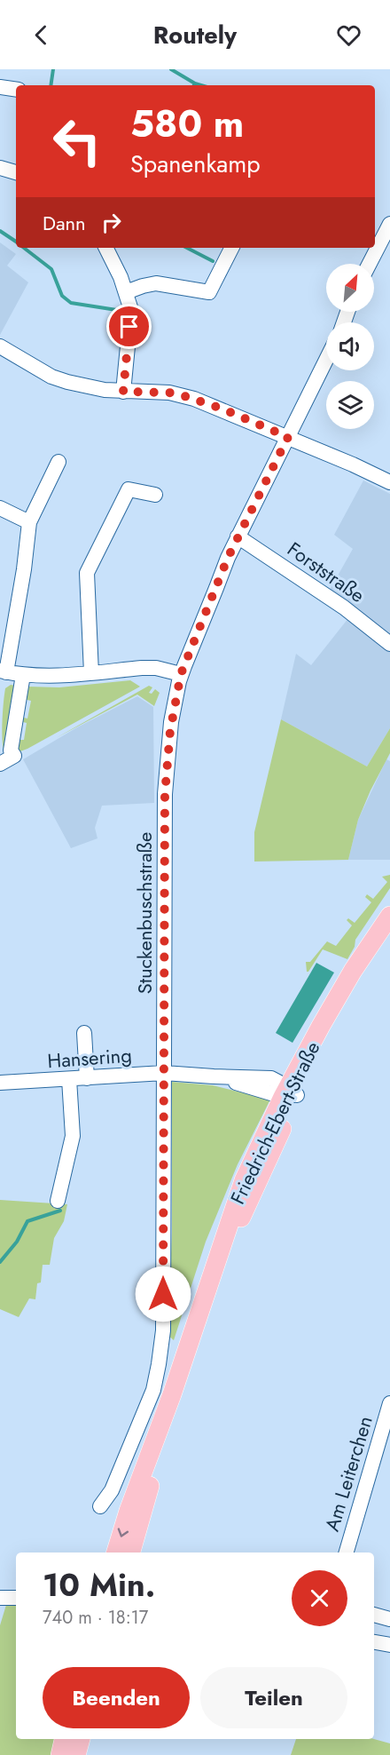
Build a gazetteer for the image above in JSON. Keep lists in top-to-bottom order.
{
  "streets": {
    "main road": ["Friedrich-Ebert-Straße"],
    "street": [
      "Forststraße",
      "Stuckenbuschstraße",
      "Hansering",
      "Am Leiterchen"
    ]
  },
  "crossings": [
    ["Forststraße", "Stuckenbuschstraße"],
    ["Stuckenbuschstraße", "Hansering"],
    ["Hansering", "Friedrich-Ebert-Straße"]
  ],
  "north": "top right",
  "page": {
    "header": "Routely",
    "turn": ["580 m", "Spanenkamp"],
    "then": "Dann",
    "heading": ["10 Min.", "740 m · 18:17"],
    "buttons": ["Beenden", "Teilen"]
  }
}
